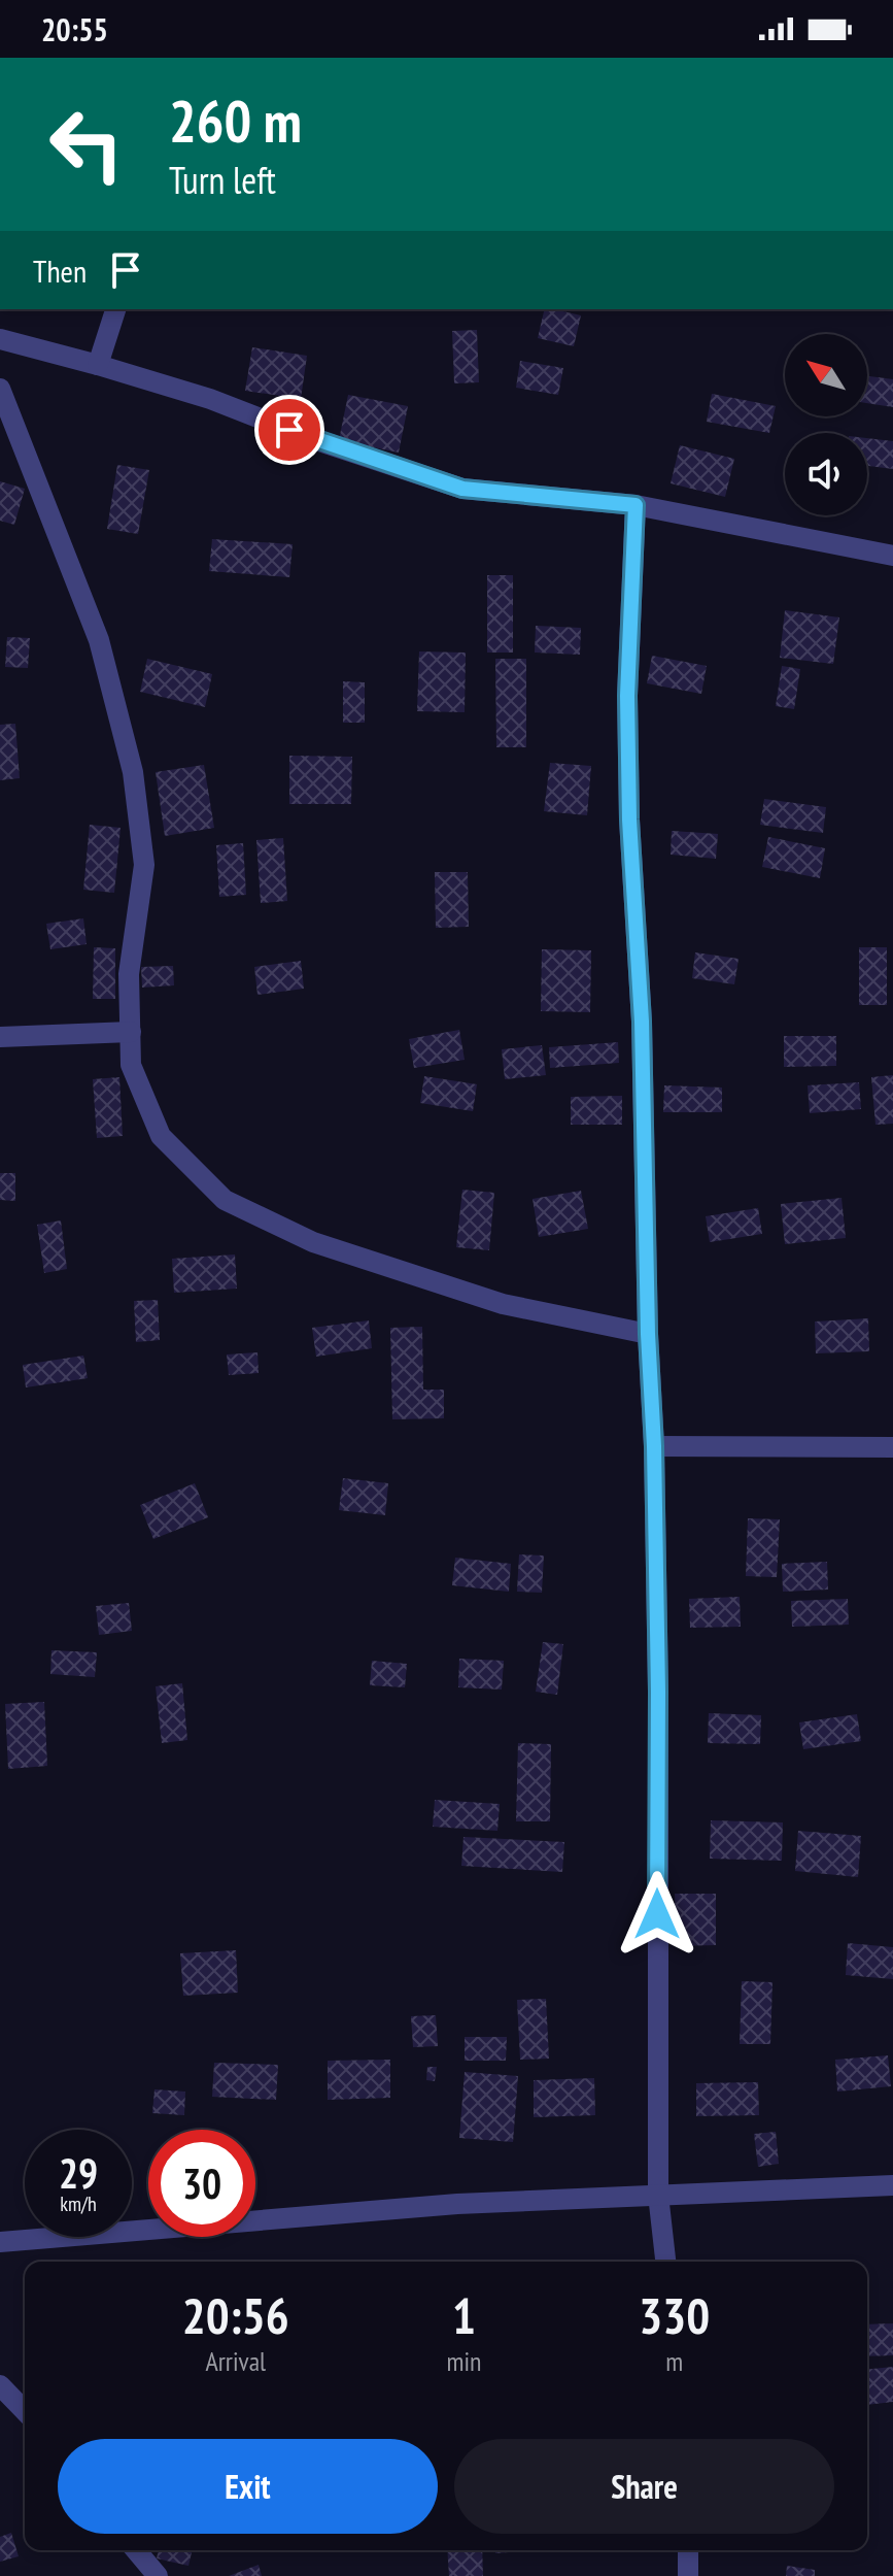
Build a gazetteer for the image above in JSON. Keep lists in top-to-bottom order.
{
  "north": "top left",
  "page": {
    "status": "20:55",
    "turn": ["260 m", "Turn left"],
    "then": "Then",
    "speed": "29 km/h",
    "limit": "30",
    "eta": [
      "20:56",
      "Arrival",
      "1",
      "min",
      "330",
      "m"
    ],
    "buttons": ["Exit", "Share"]
  }
}
